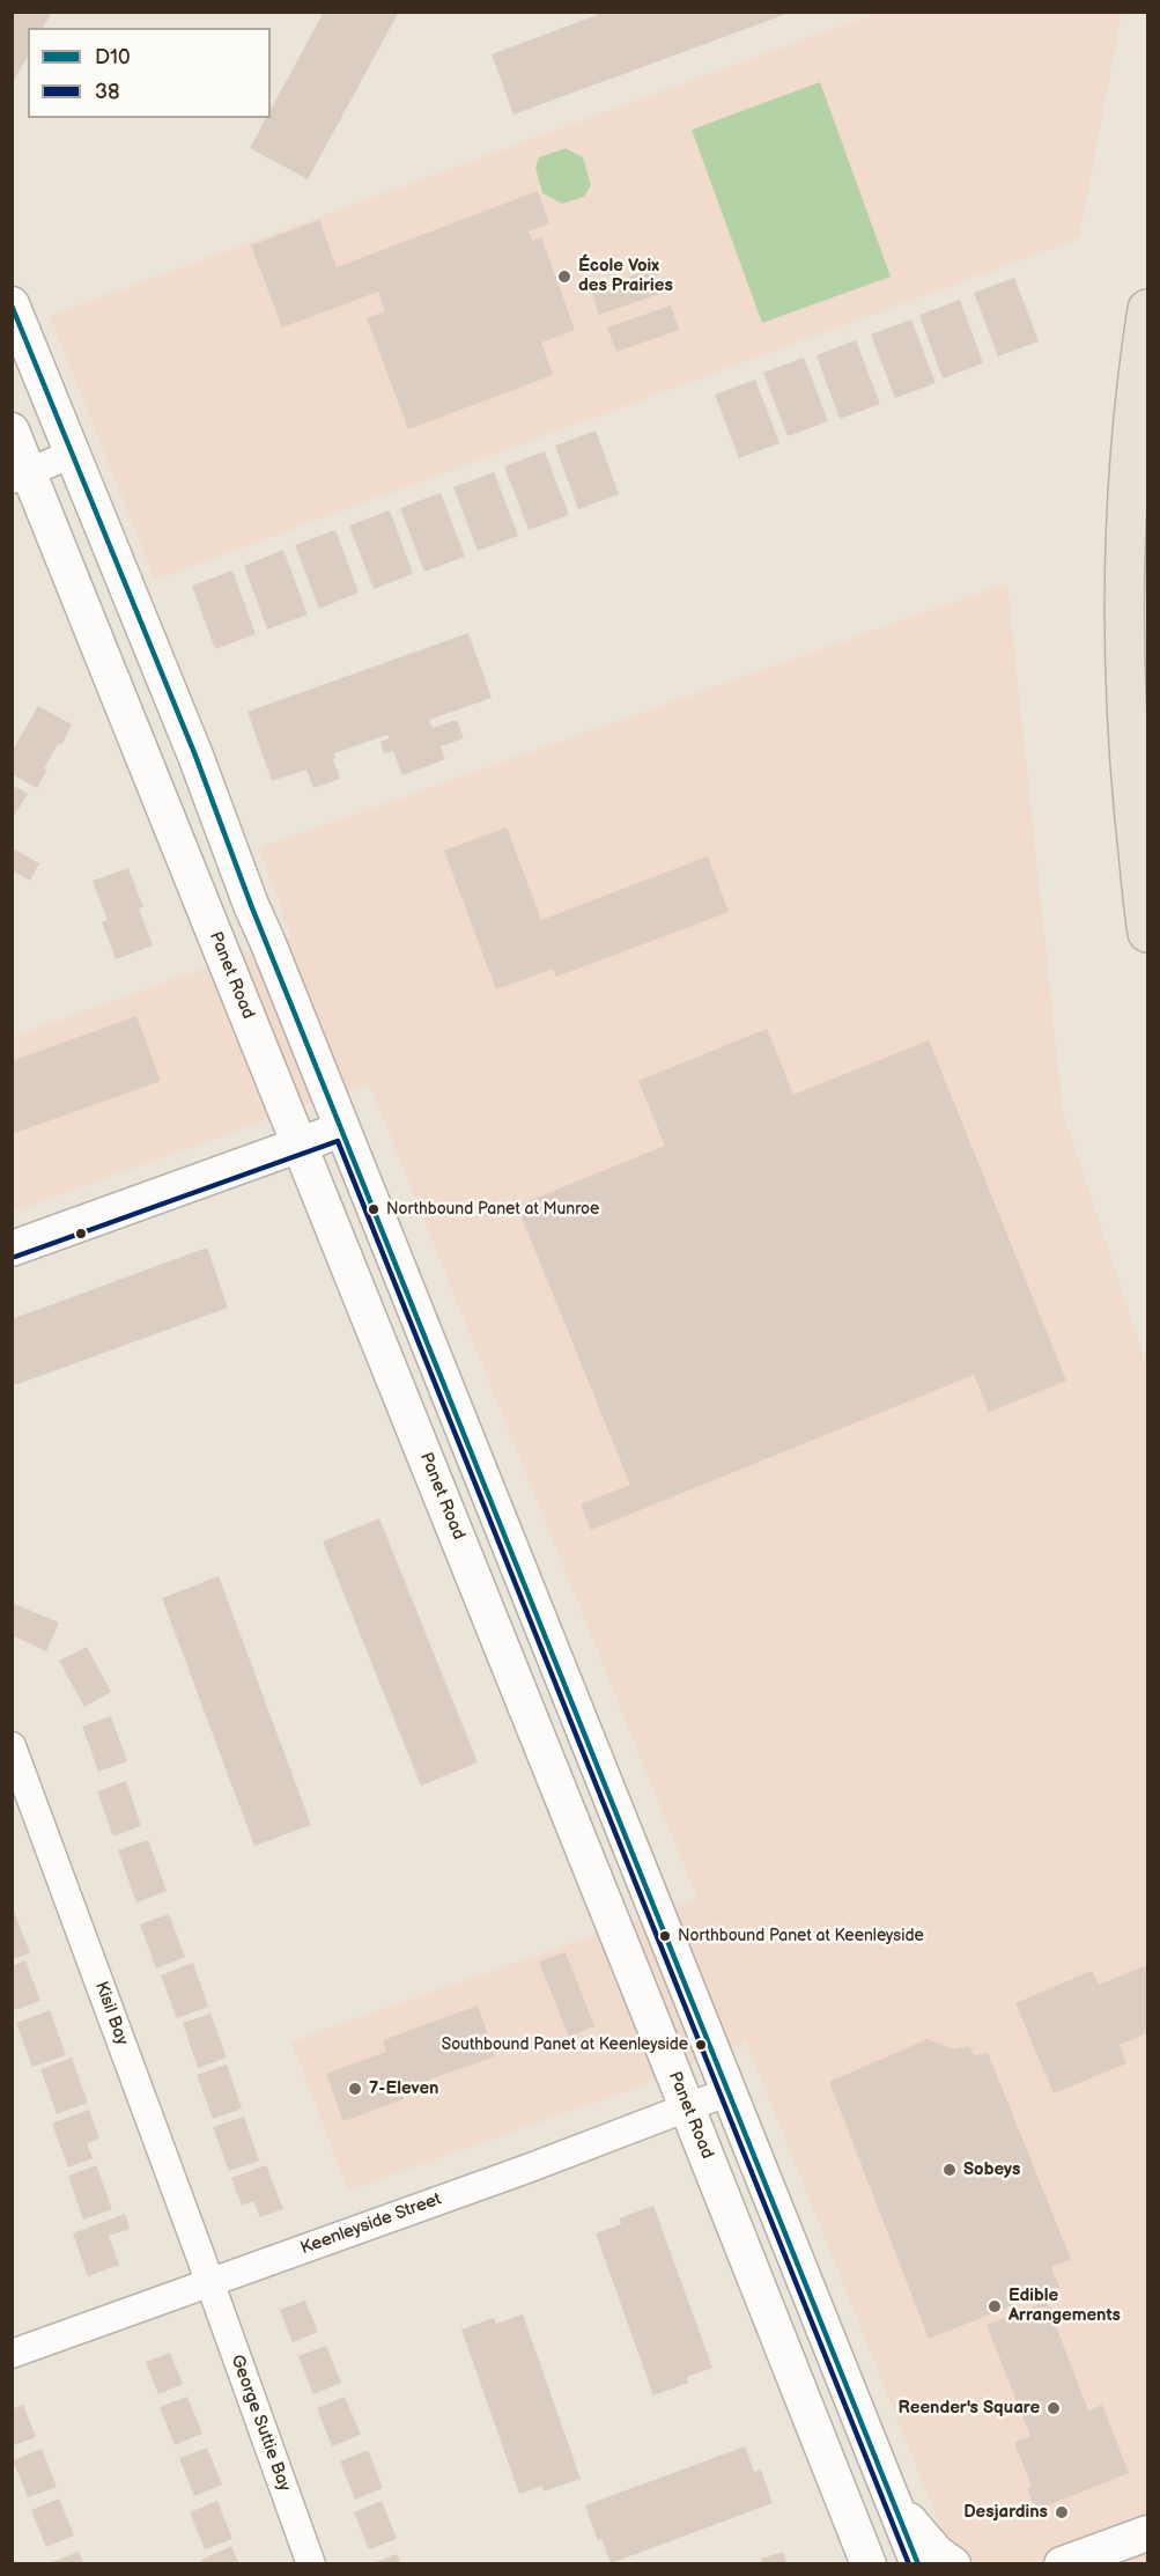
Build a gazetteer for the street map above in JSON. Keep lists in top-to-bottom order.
{
  "streets": {
    "street": [
      "Panet Road",
      "Kisil Bay",
      "Keenleyside Street",
      "George Suttie Bay"
    ]
  },
  "crossings": [
    ["Panet Road", "Keenleyside Street"],
    ["Kisil Bay", "Keenleyside Street"],
    ["Kisil Bay", "George Suttie Bay"],
    ["Keenleyside Street", "George Suttie Bay"]
  ],
  "places": [
    "École Voix des Prairies",
    "Northbound Panet at Munroe",
    "Northbound Panet at Keenleyside",
    "Southbound Panet at Keenleyside",
    "7-Eleven",
    "Sobeys",
    "Edible Arrangements",
    "Reender's Square",
    "Desjardins"
  ],
  "lines": ["transit line D10", "transit line 38"],
  "legend": ["D10", "38"]
}
